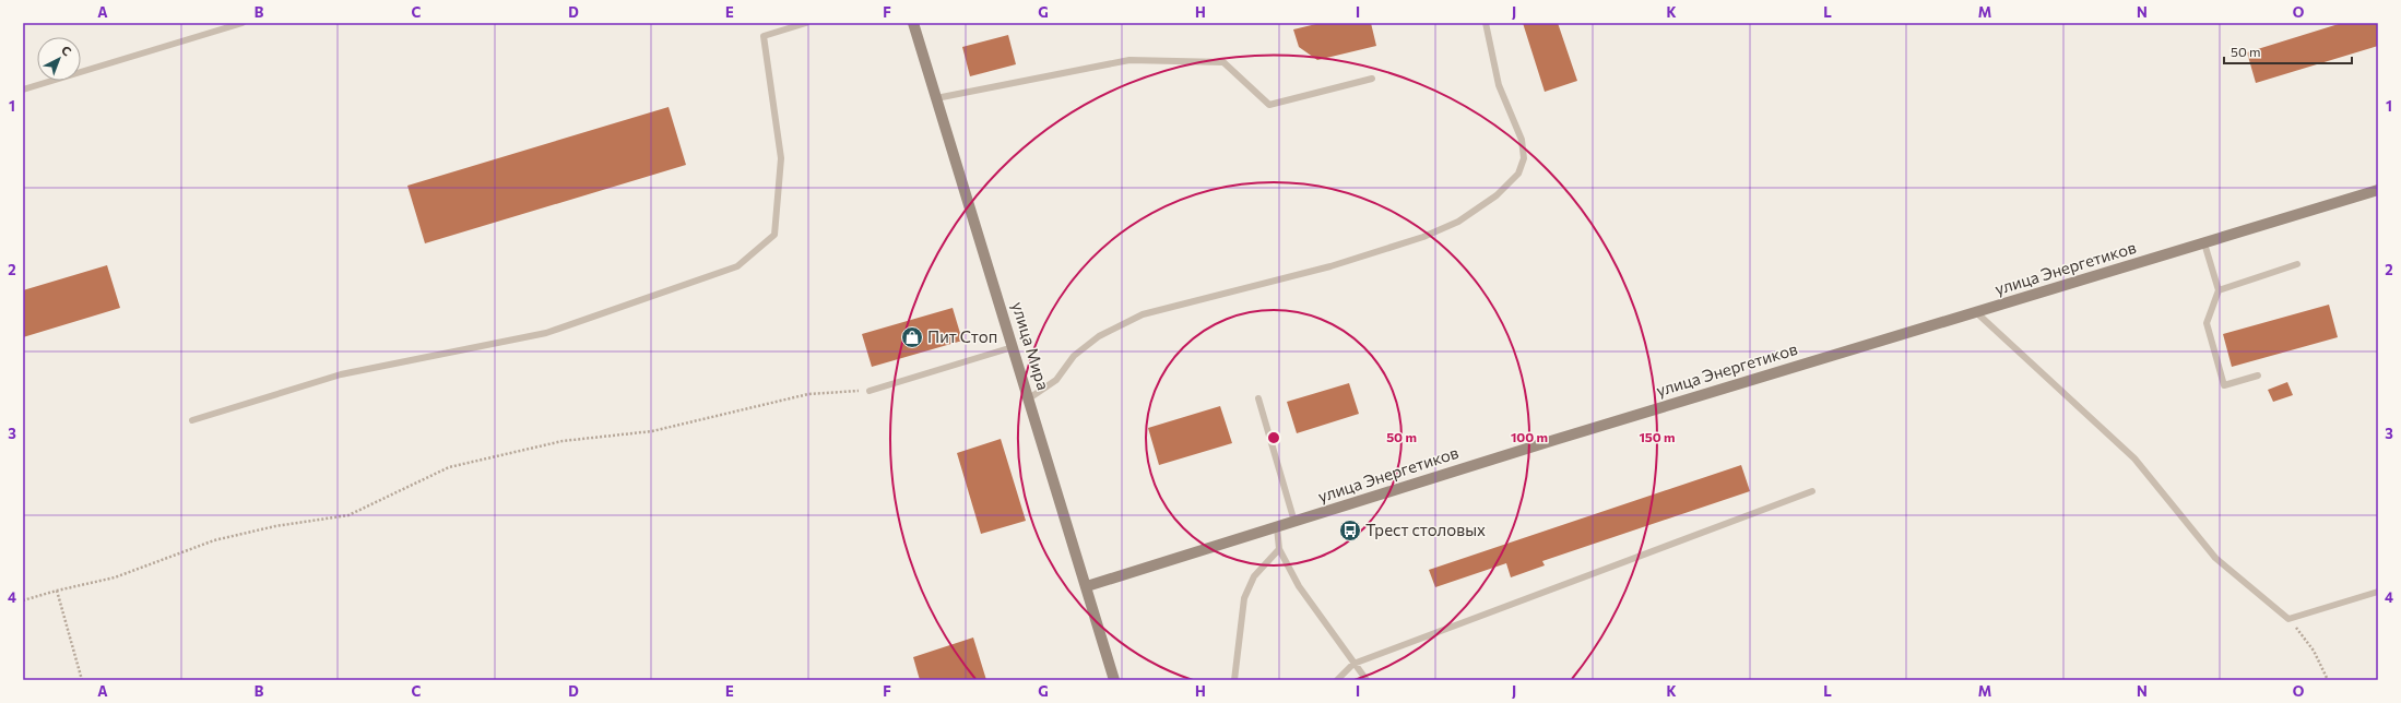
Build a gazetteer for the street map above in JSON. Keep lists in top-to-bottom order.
{
  "streets": {
    "main road": ["улица Энергетиков", "улица Мира"]
  },
  "crossings": [
    ["улица Энергетиков", "улица Мира"]
  ],
  "places": {
    "shop": ["Пит Стоп"],
    "bus stop": ["Трест столовых"]
  },
  "scale_bar": "50 m",
  "north": "top right",
  "grid": {
    "columns": [
      "A",
      "B",
      "C",
      "D",
      "E",
      "F",
      "G",
      "H",
      "I",
      "J",
      "K",
      "L",
      "M",
      "N",
      "O"
    ],
    "rows": [
      "1",
      "2",
      "3",
      "4"
    ]
  },
  "rings": ["50 m", "100 m", "150 m"]
}
